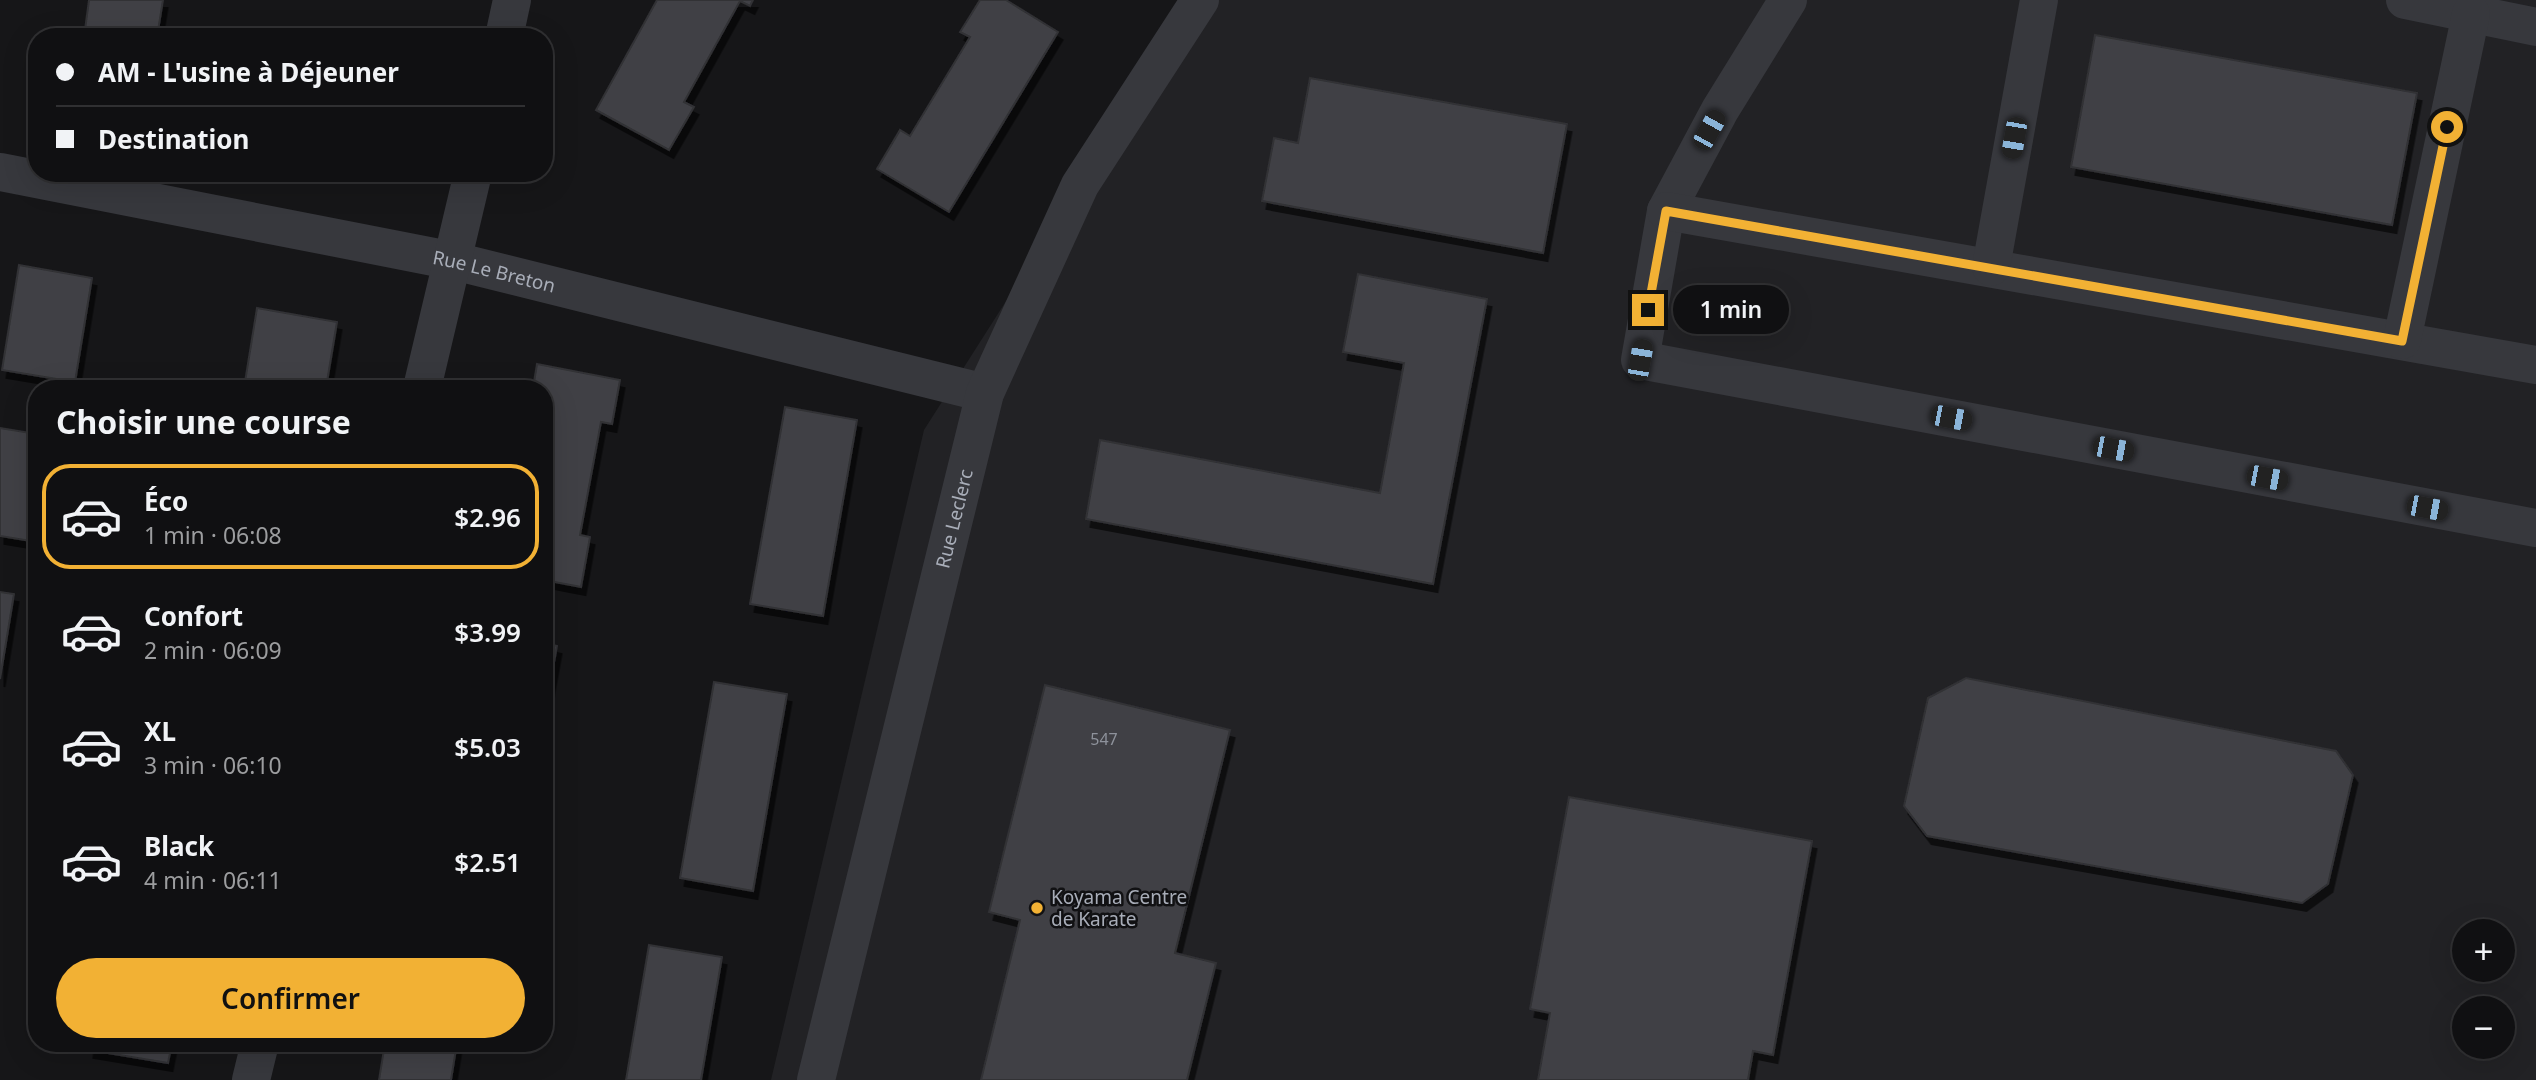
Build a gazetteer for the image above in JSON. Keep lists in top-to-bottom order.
{
  "streets": {
    "street": ["Rue Le Breton", "Rue Leclerc"]
  },
  "crossings": [
    ["Rue Le Breton", "Rue Leclerc"]
  ],
  "places": ["Koyama Centre de Karate"],
  "house_numbers": ["547"],
  "page": {
    "banner": ["AM - L'usine à Déjeuner", "Destination"],
    "bubble": "1 min",
    "heading": "Choisir une course",
    "list": [
      {
        "name": "Éco",
        "note": "1 min · 06:08",
        "value": "$2.96"
      },
      {
        "name": "Confort",
        "note": "2 min · 06:09",
        "value": "$3.99"
      },
      {
        "name": "XL",
        "note": "3 min · 06:10",
        "value": "$5.03"
      },
      {
        "name": "Black",
        "note": "4 min · 06:11",
        "value": "$2.51"
      }
    ],
    "map_buttons": ["+", "−"],
    "buttons": "Confirmer"
  }
}
